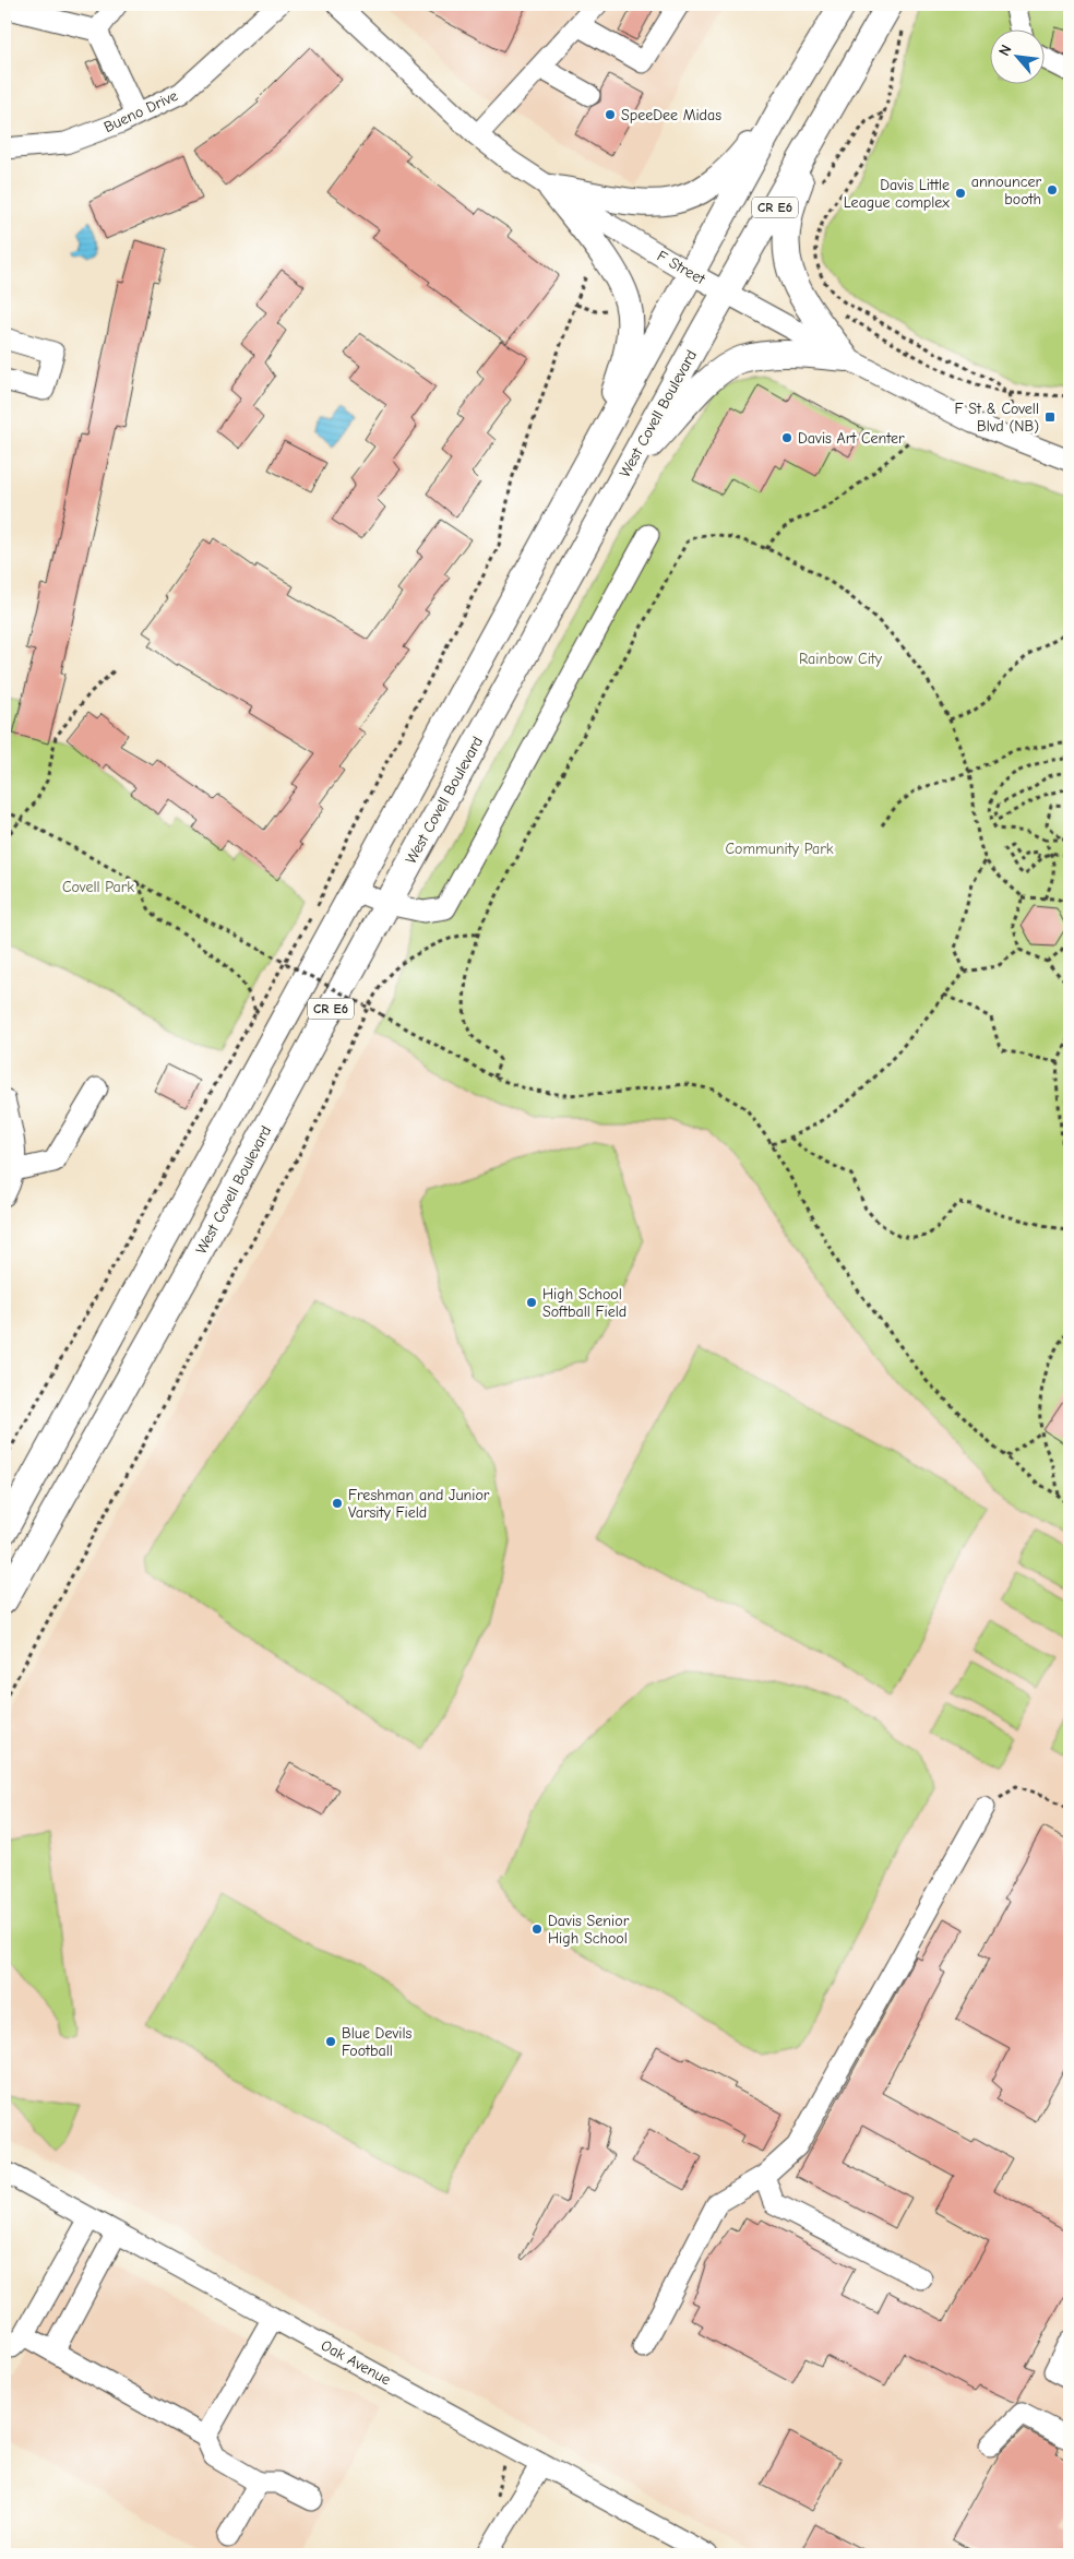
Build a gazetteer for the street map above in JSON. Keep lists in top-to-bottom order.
{
  "streets": {
    "main road": ["CR E6", "West Covell Boulevard"],
    "street": ["Bueno Drive", "F Street", "Oak Avenue"]
  },
  "crossings": [
    ["CR E6", "F Street"],
    ["F Street", "West Covell Boulevard"]
  ],
  "parks": ["Rainbow City", "Community Park", "Covell Park"],
  "places": {
    "other": [
      "SpeeDee Midas",
      "announcer booth",
      "Davis Little League complex",
      "Davis Art Center",
      "High School Softball Field",
      "Freshman and Junior Varsity Field",
      "Davis Senior High School",
      "Blue Devils Football"
    ],
    "transit": ["F St & Covell Blvd (NB)"]
  },
  "north": "top left"
}
